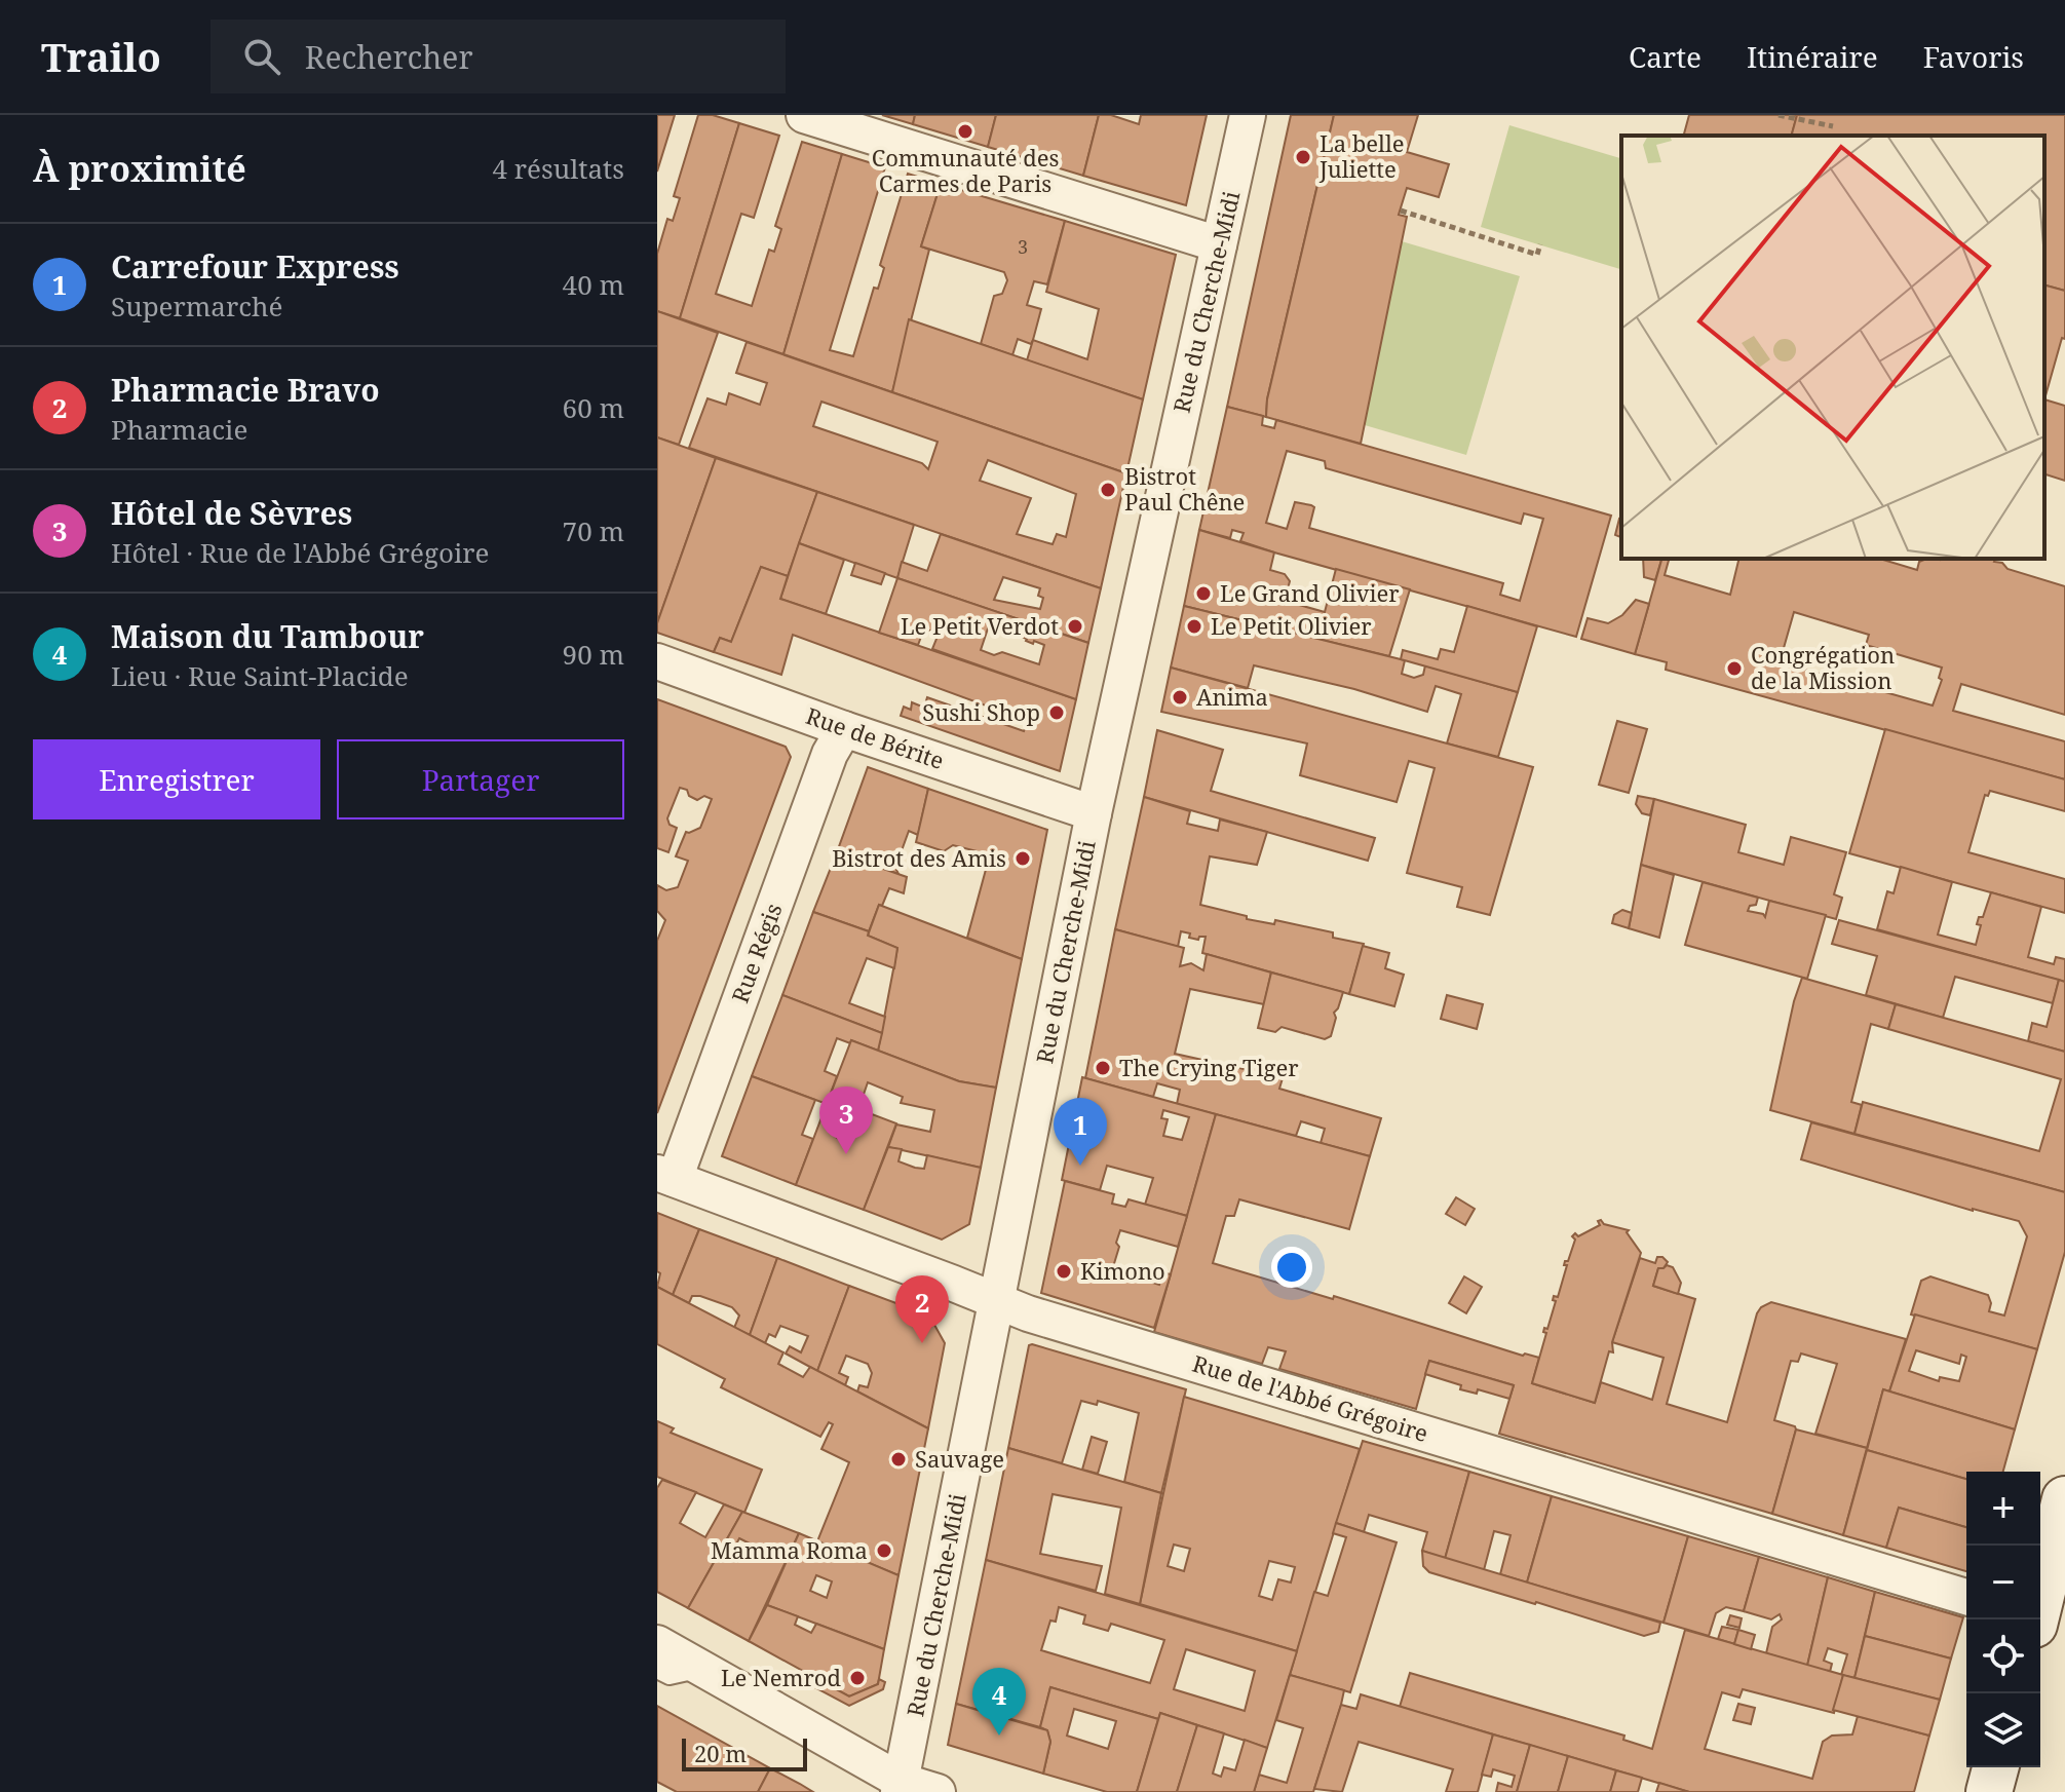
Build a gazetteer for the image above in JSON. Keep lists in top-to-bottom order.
{
  "streets": {
    "street": [
      "Rue du Cherche-Midi",
      "Rue de Bérite",
      "Rue Régis",
      "Rue de l'Abbé Grégoire"
    ]
  },
  "crossings": [
    ["Rue du Cherche-Midi", "Rue de Bérite"],
    ["Rue du Cherche-Midi", "Rue de l'Abbé Grégoire"],
    ["Rue de Bérite", "Rue Régis"],
    ["Rue Régis", "Rue de l'Abbé Grégoire"]
  ],
  "places": [
    "Communauté des Carmes de Paris",
    "La belle Juliette",
    "Bistrot Paul Chêne",
    "Le Grand Olivier",
    "Le Petit Verdot",
    "Le Petit Olivier",
    "Congrégation de la Mission",
    "Anima",
    "Sushi Shop",
    "Bistrot des Amis",
    "The Crying Tiger",
    "Kimono",
    "Sauvage",
    "Mamma Roma",
    "Le Nemrod"
  ],
  "house_numbers": ["3"],
  "scale_bar": "20 m",
  "page": {
    "header": "Trailo",
    "search": "Rechercher",
    "nav": ["Carte", "Itinéraire", "Favoris"],
    "heading": ["À proximité", "4 résultats"],
    "list": [
      {
        "mark": "1",
        "name": "Carrefour Express",
        "note": "Supermarché",
        "value": "40 m"
      },
      {
        "mark": "2",
        "name": "Pharmacie Bravo",
        "note": "Pharmacie",
        "value": "60 m"
      },
      {
        "mark": "3",
        "name": "Hôtel de Sèvres",
        "note": "Hôtel · Rue de l'Abbé Grégoire",
        "value": "70 m"
      },
      {
        "mark": "4",
        "name": "Maison du Tambour",
        "note": "Lieu · Rue Saint-Placide",
        "value": "90 m"
      }
    ],
    "buttons": ["Enregistrer", "Partager"],
    "pins": [
      "3",
      "1",
      "2",
      "4"
    ],
    "map_buttons": ["+", "−"],
    "scale": "20 m"
  }
}
